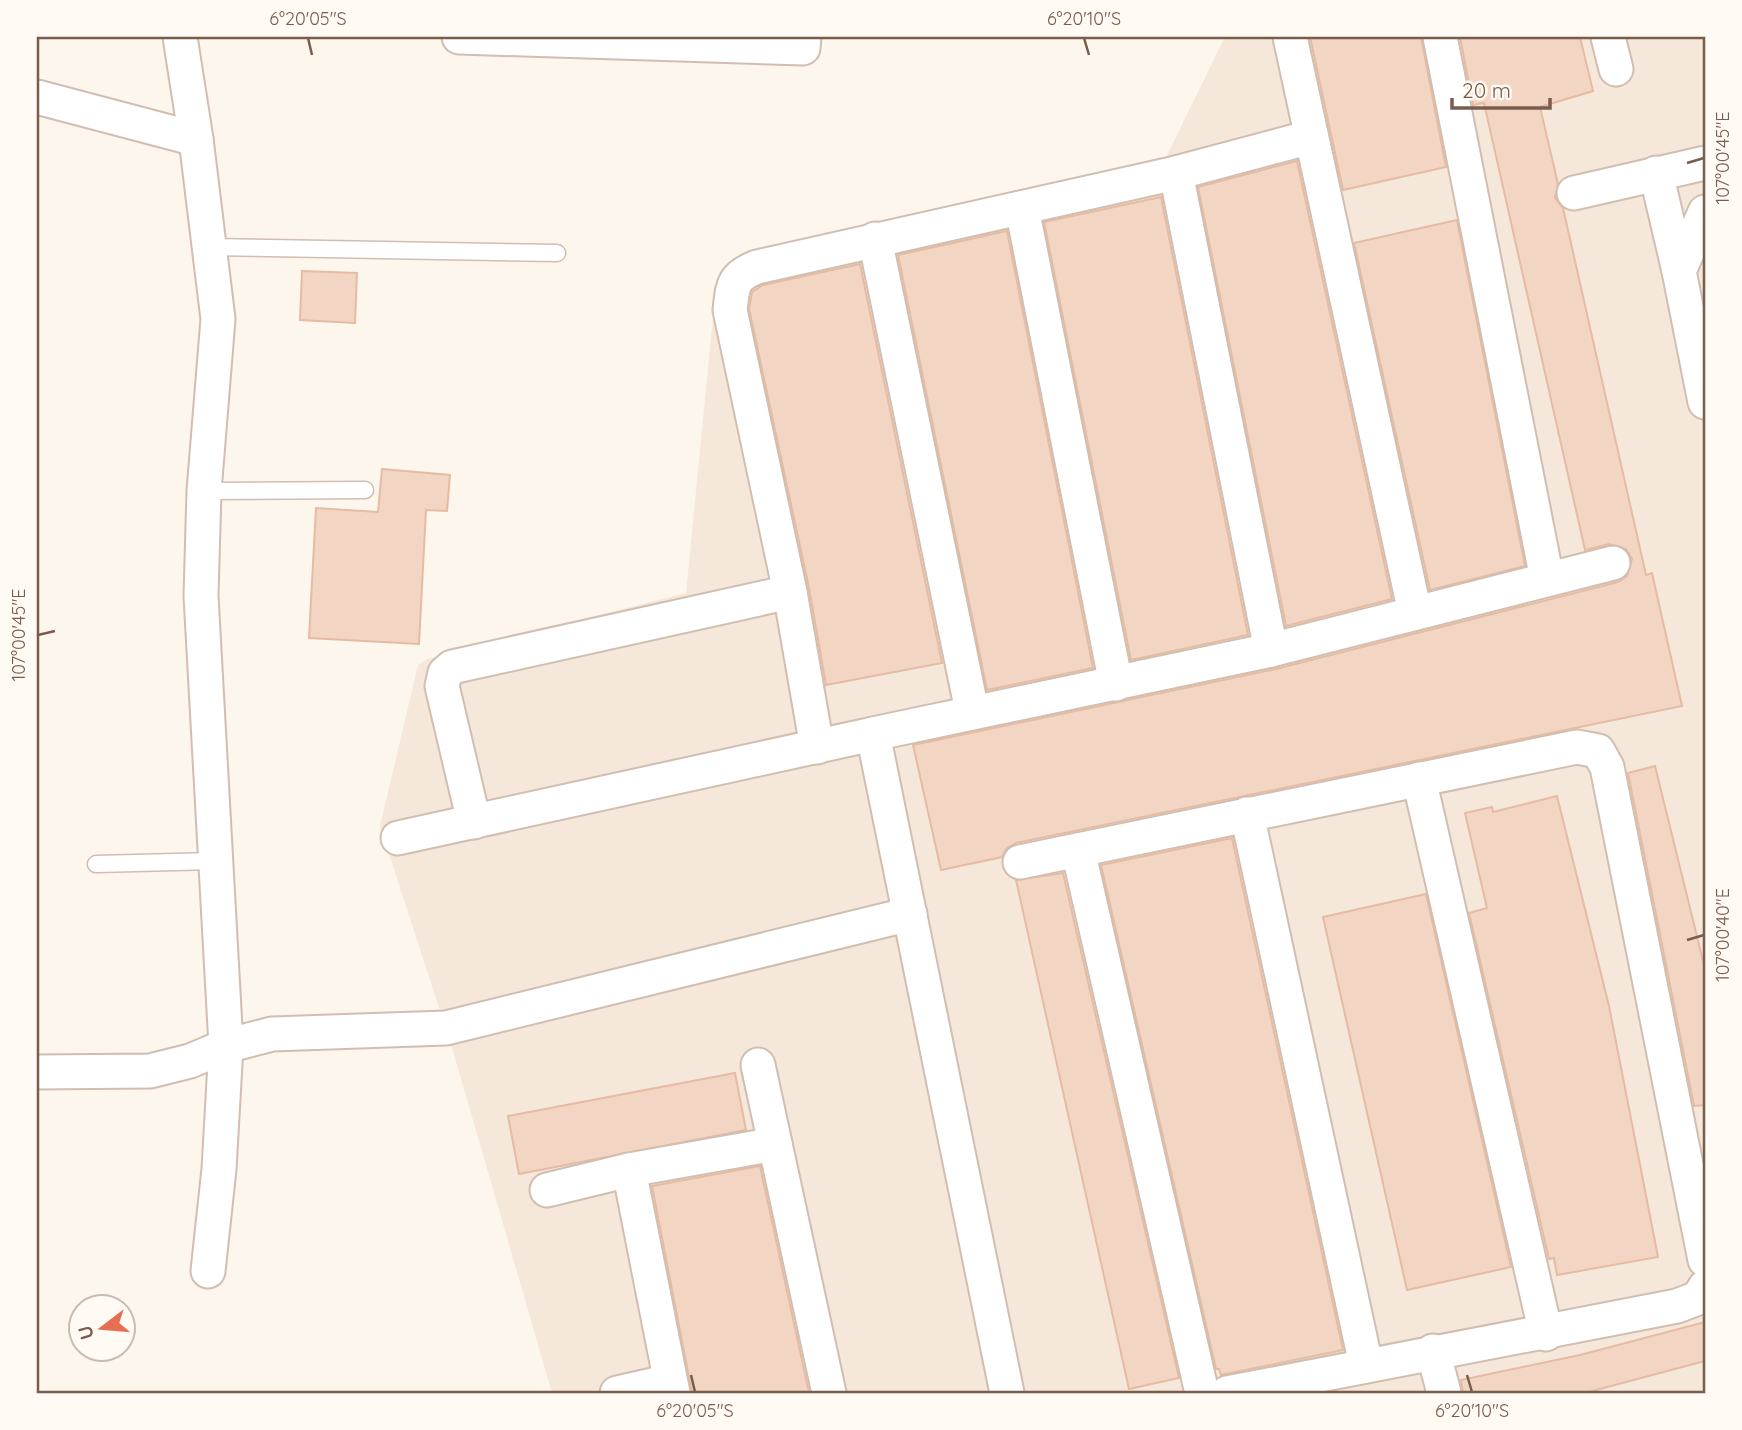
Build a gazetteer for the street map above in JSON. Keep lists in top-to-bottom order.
{
  "scale_bar": "20 m",
  "north": "left",
  "coordinates": [
    "6°20'05\"S",
    "6°20'10\"S",
    "107°00'45\"E",
    "107°00'40\"E"
  ]
}
